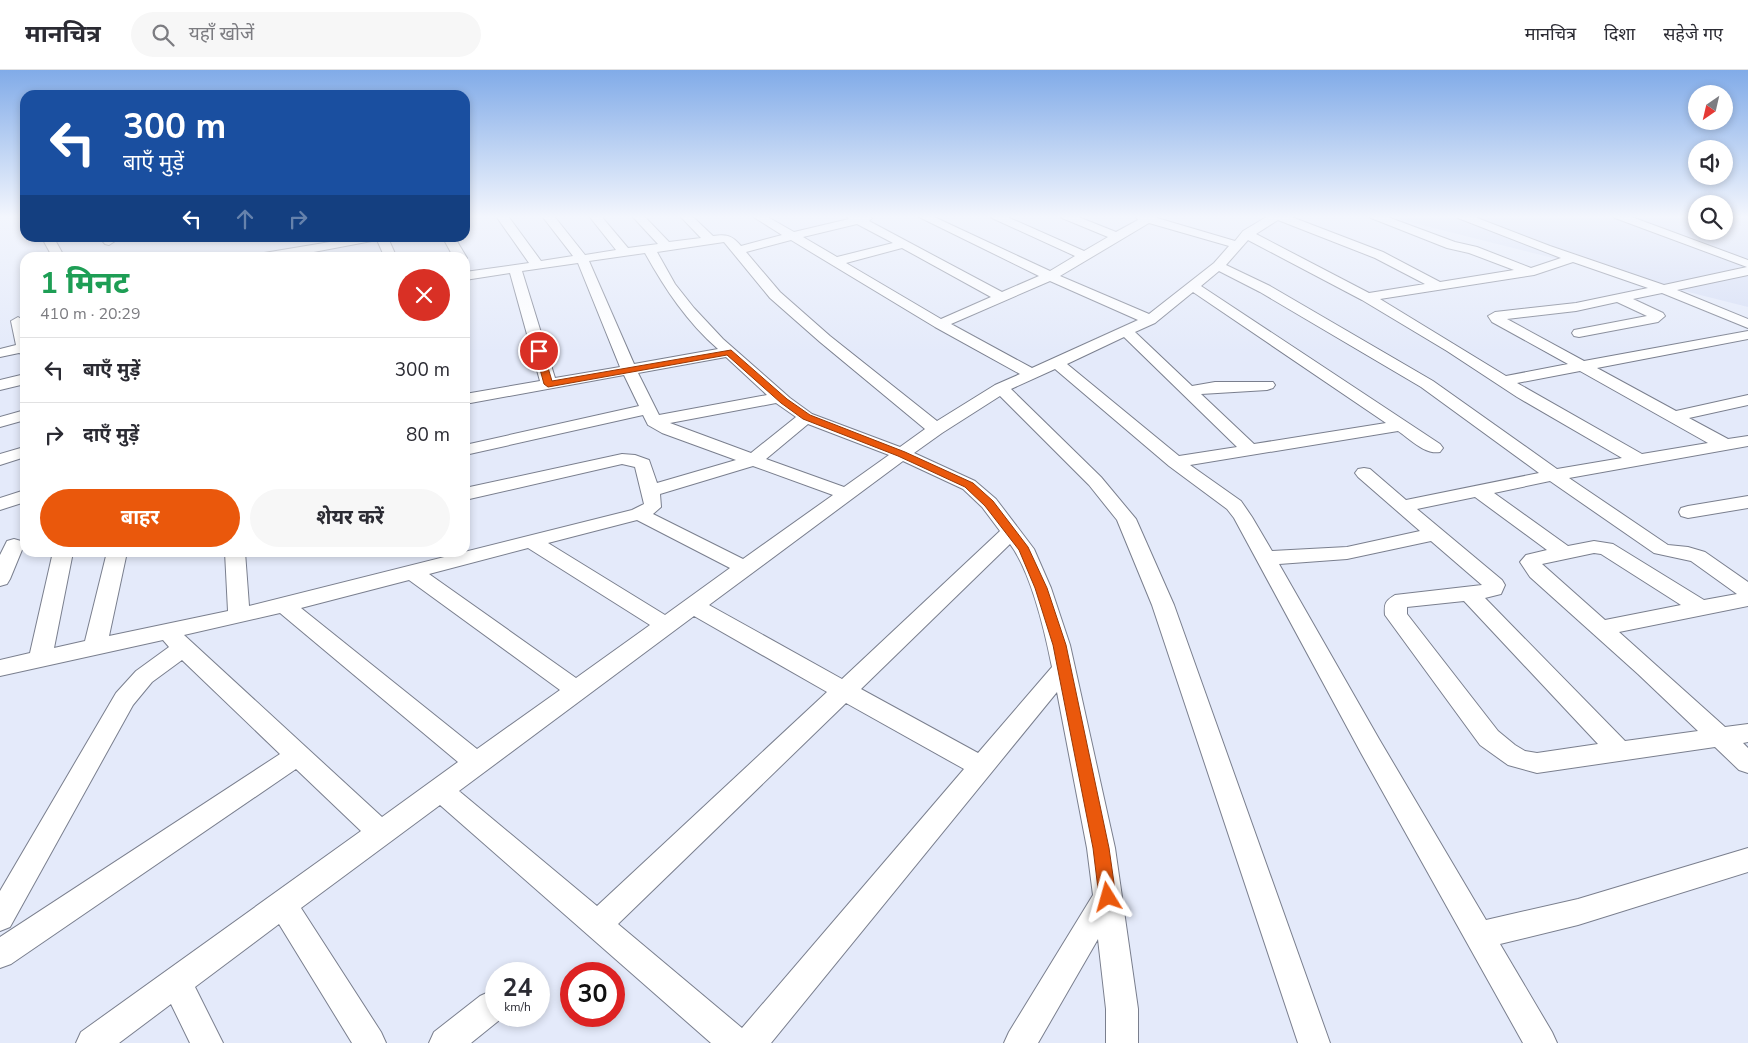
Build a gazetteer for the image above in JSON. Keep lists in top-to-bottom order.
{
  "north": "bottom left",
  "page": {
    "header": "मानचित्र",
    "search": "यहाँ खोजें",
    "nav": ["मानचित्र", "दिशा", "सहेजे गए"],
    "turn": ["300 m", "बाएँ मुड़ें"],
    "heading": ["1 मिनट", "410 m · 20:29"],
    "list": [
      {
        "name": "बाएँ मुड़ें",
        "value": "300 m"
      },
      {
        "name": "दाएँ मुड़ें",
        "value": "80 m"
      }
    ],
    "buttons": ["बाहर", "शेयर करें"],
    "speed": "24 km/h",
    "limit": "30"
  }
}
